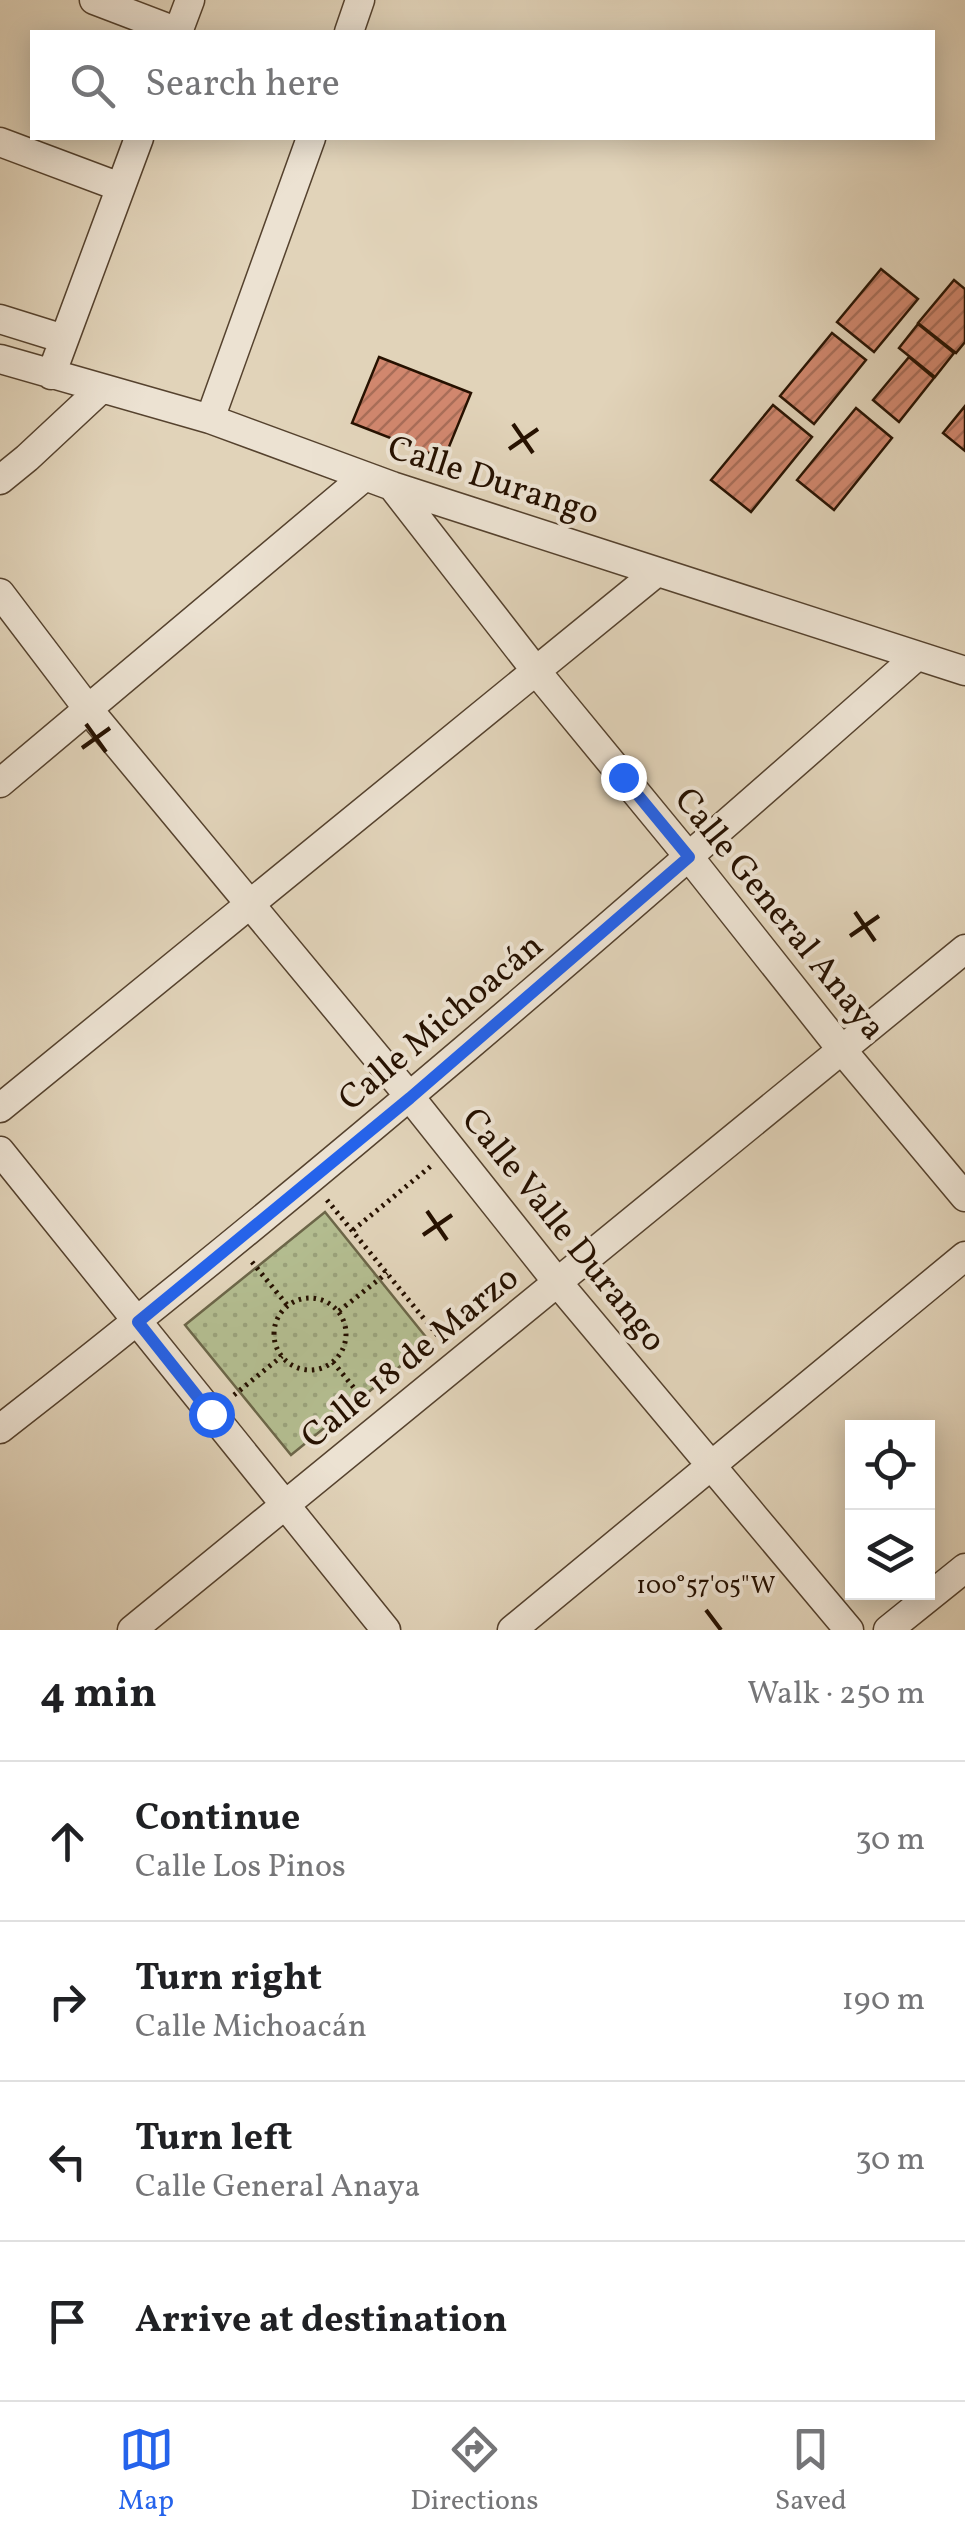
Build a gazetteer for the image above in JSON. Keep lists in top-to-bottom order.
{
  "streets": {
    "street": [
      "Calle Durango",
      "Calle General Anaya",
      "Calle Michoacán",
      "Calle Valle Durango",
      "Calle 18 de Marzo"
    ]
  },
  "crossings": [
    ["Calle Durango", "Calle General Anaya"],
    ["Calle Durango", "Calle Michoacán"],
    ["Calle General Anaya", "Calle Michoacán"],
    ["Calle General Anaya", "Calle 18 de Marzo"],
    ["Calle Michoacán", "Calle Valle Durango"],
    ["Calle Valle Durango", "Calle 18 de Marzo"]
  ],
  "page": {
    "search": "Search here",
    "heading": ["4 min", "Walk · 250 m"],
    "list": [
      ["Continue", "Calle Los Pinos", "30 m"],
      ["Turn right", "Calle Michoacán", "190 m"],
      ["Turn left", "Calle General Anaya", "30 m"],
      "Arrive at destination"
    ],
    "nav": ["Map", "Directions", "Saved"]
  },
  "coordinates": ["100°57'05\"W"]
}
